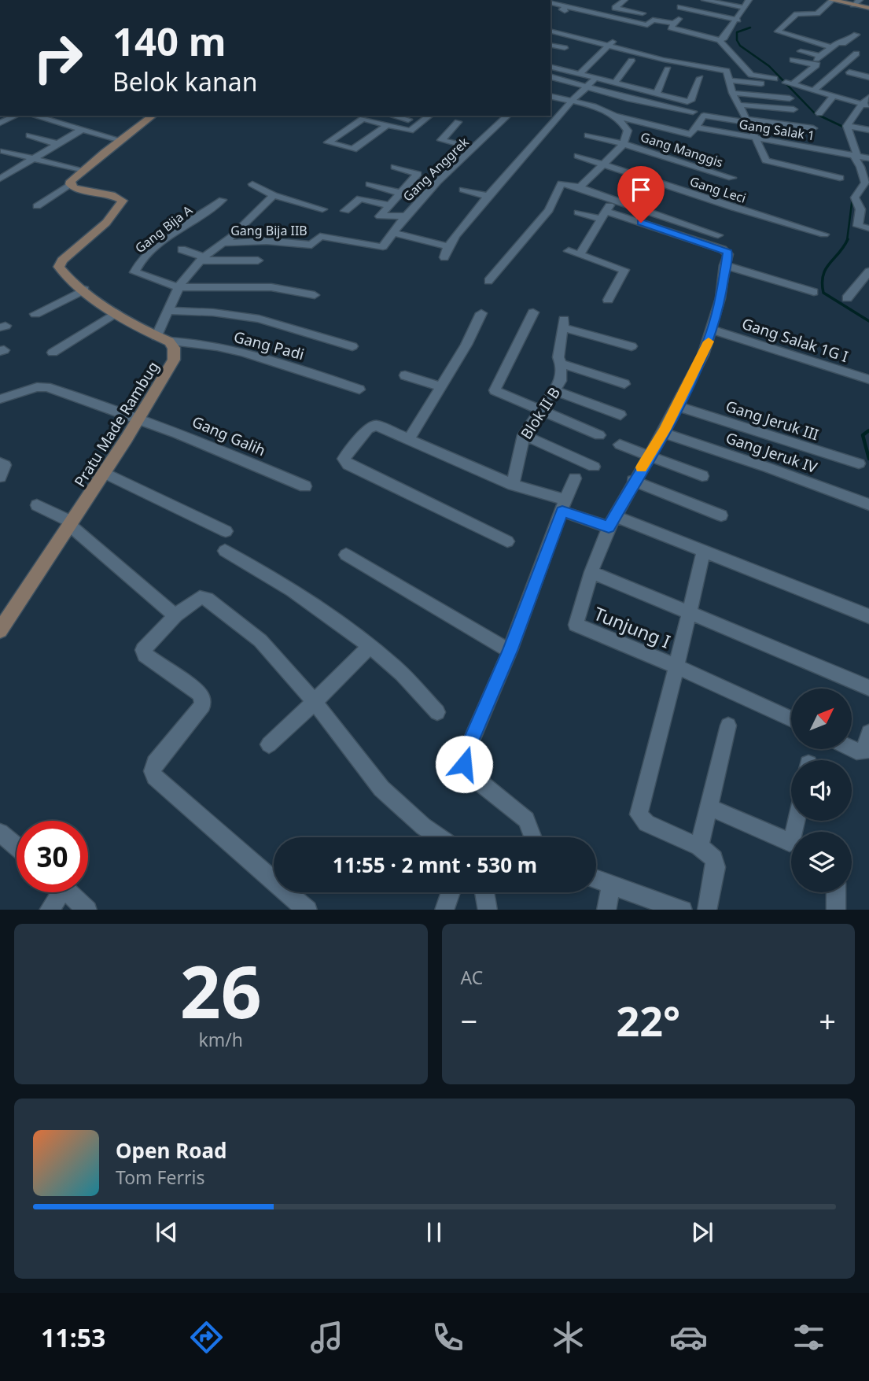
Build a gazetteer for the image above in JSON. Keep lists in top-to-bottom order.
{
  "streets": {
    "street": [
      "Gang Salak 1",
      "Gang Manggis",
      "Gang Anggrek",
      "Gang Leci",
      "Gang Bija A",
      "Gang Bija IIB",
      "Gang Salak 1G I",
      "Gang Padi",
      "Blok II B",
      "Gang Jeruk III",
      "Pratu Made Rambug",
      "Gang Galih",
      "Gang Jeruk IV",
      "Tunjung I"
    ]
  },
  "crossings": [
    ["Gang Anggrek", "Gang Bija IIB"],
    ["Gang Padi", "Pratu Made Rambug"],
    ["Pratu Made Rambug", "Gang Galih"]
  ],
  "north": "top right",
  "page": {
    "turn": ["140 m", "Belok kanan"],
    "limit": "30",
    "trip": "11:55 · 2 mnt · 530 m",
    "tile": [
      ["26", "km/h"],
      "AC"
    ],
    "heat": ["−", "22°", "+"],
    "song": ["Open Road", "Tom Ferris"],
    "tabs": "11:53"
  }
}
